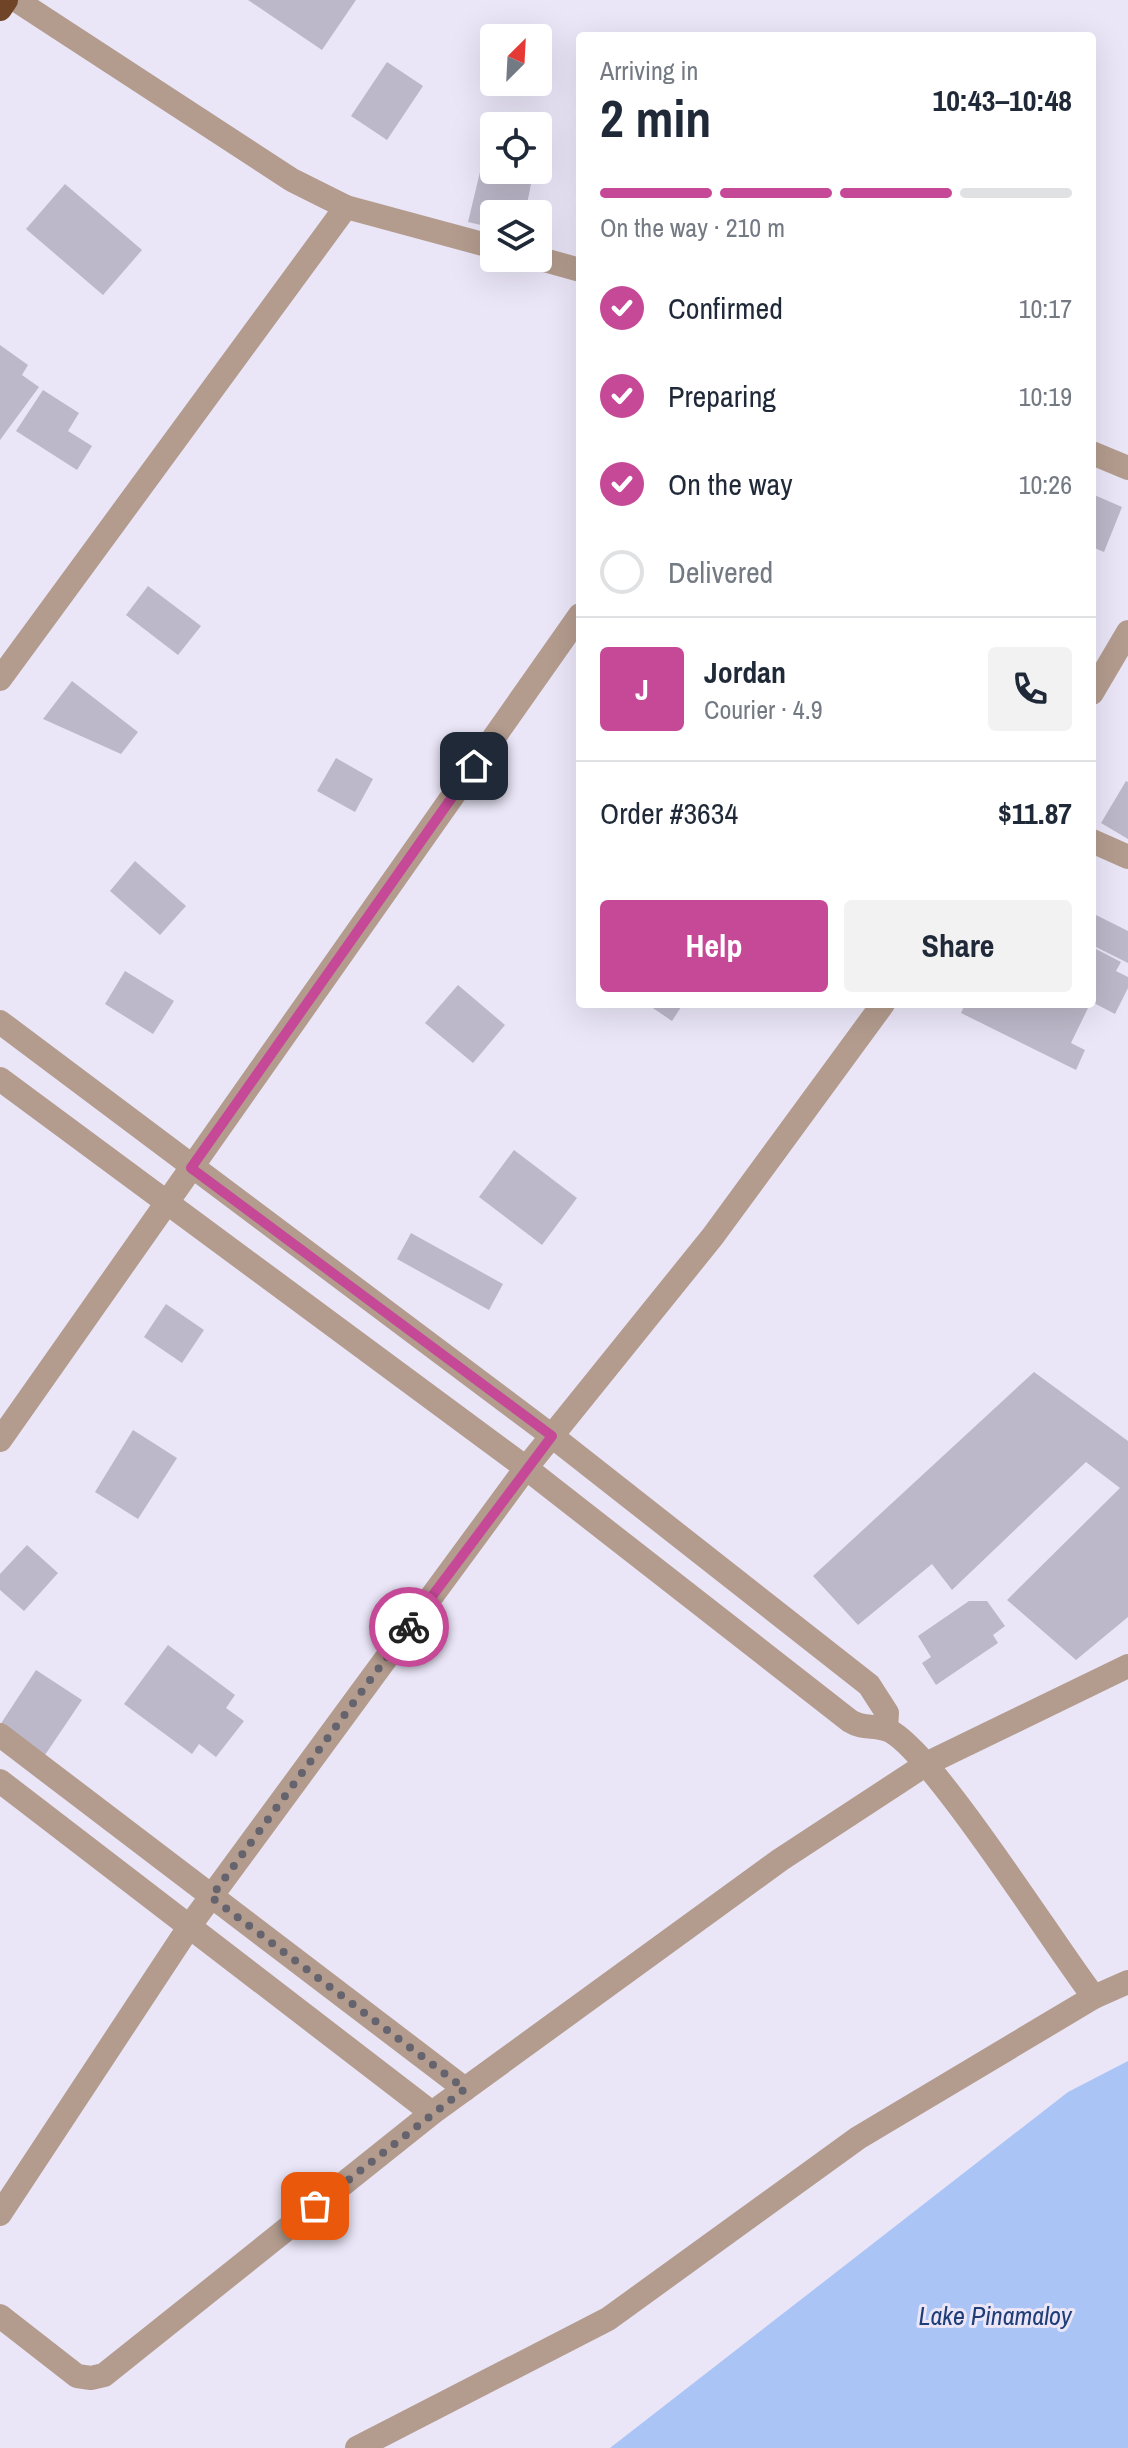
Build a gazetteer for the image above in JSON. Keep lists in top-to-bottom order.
{
  "water": ["Lake Pinamaloy"],
  "north": "top right",
  "page": {
    "heading": ["2 min", "Arriving in", "10:43–10:48"],
    "panel": [
      "Jordan",
      "Courier · 4.9",
      "Order #3634",
      "$11.87"
    ],
    "bar": "On the way · 210 m",
    "list": [
      ["Confirmed", "10:17"],
      ["Preparing", "10:19"],
      ["On the way", "10:26"],
      "Delivered"
    ],
    "round": "J",
    "buttons": ["Help", "Share"]
  }
}
